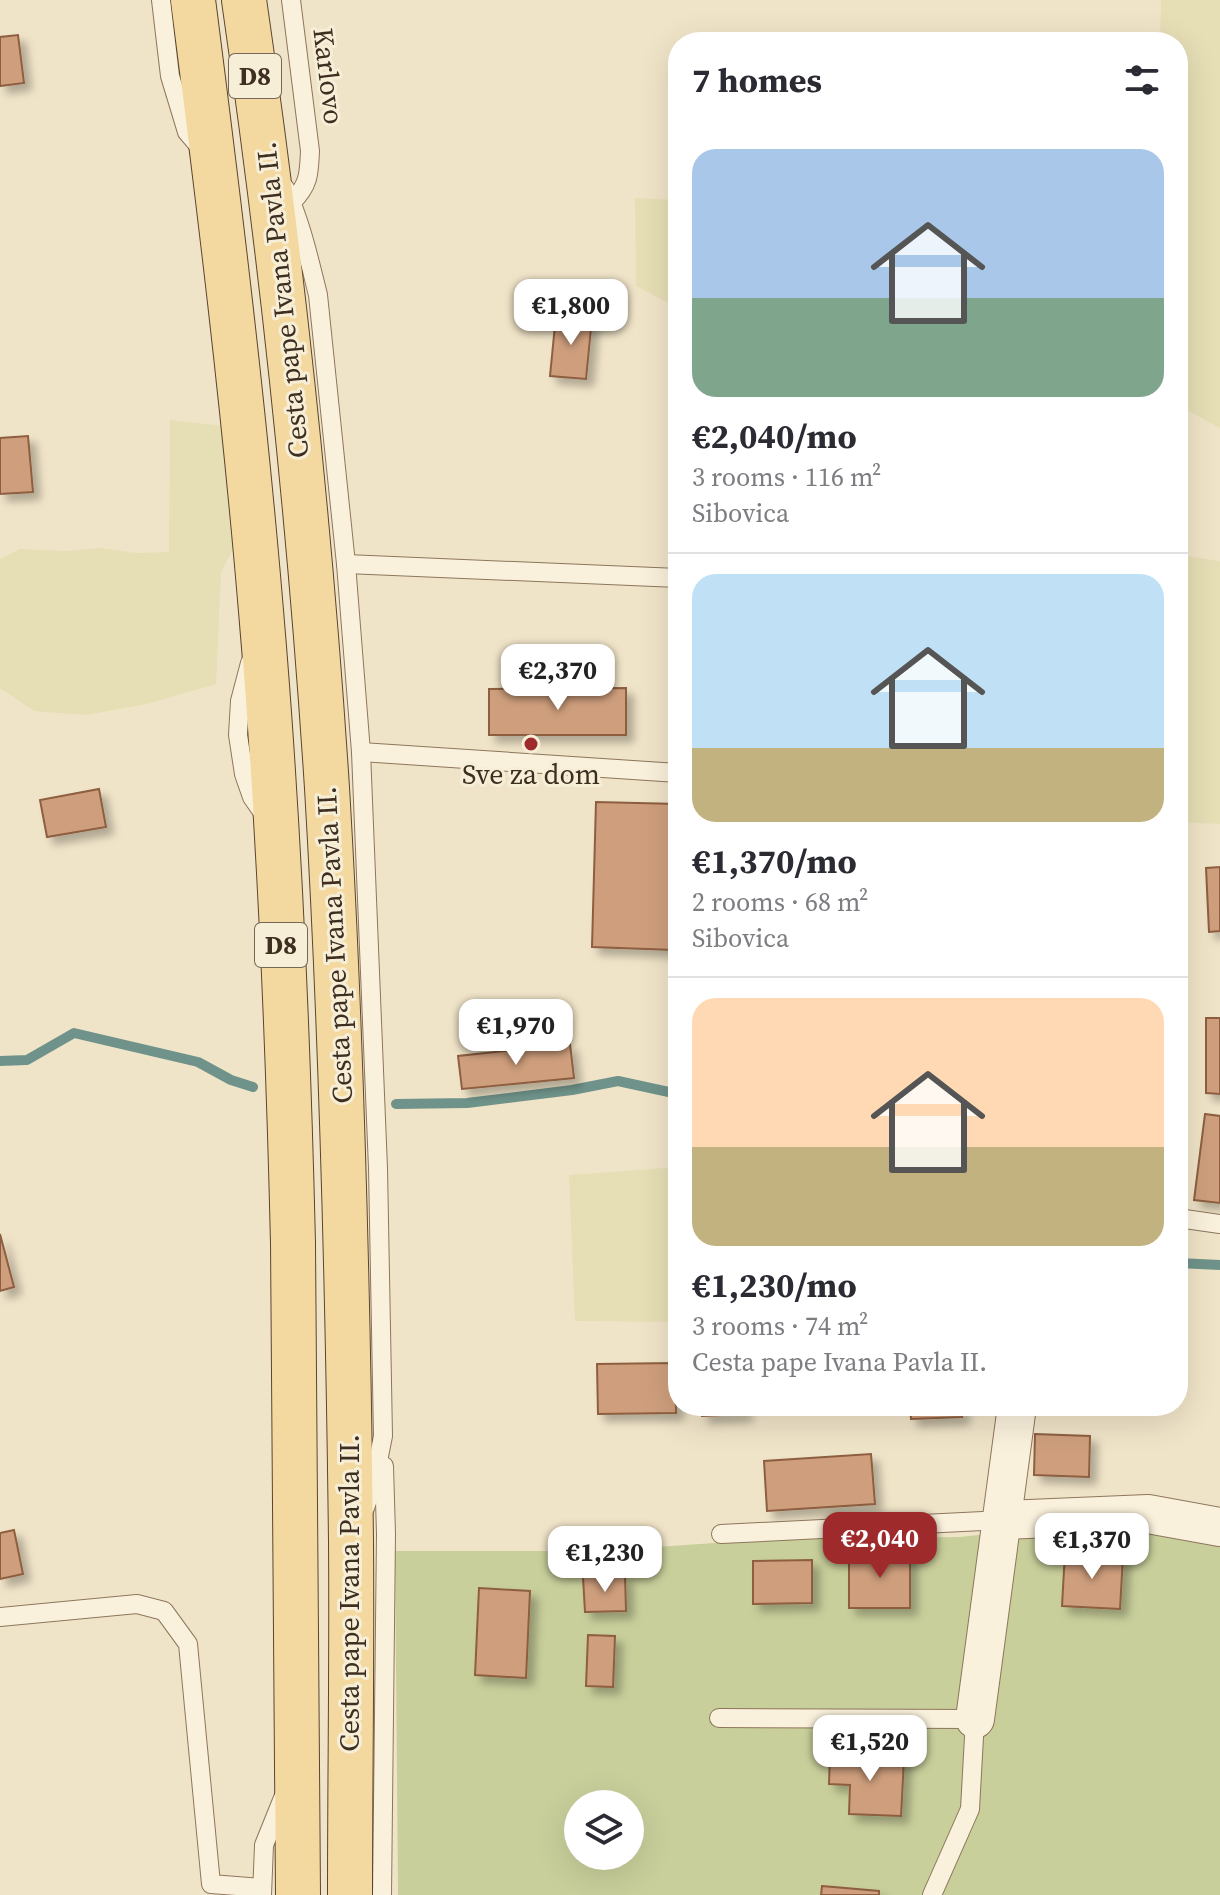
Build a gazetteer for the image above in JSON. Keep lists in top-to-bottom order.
{
  "streets": {
    "main road": ["D8", "Cesta pape Ivana Pavla II."],
    "lane": ["Karlovo"]
  },
  "places": ["Sve za dom"],
  "page": {
    "heading": "7 homes",
    "list": [
      {
        "name": "€2,040/mo",
        "note": "3 rooms · 116 m² · Sibovica"
      },
      {
        "name": "€1,370/mo",
        "note": "2 rooms · 68 m² · Sibovica"
      },
      {
        "name": "€1,230/mo",
        "note": "3 rooms · 74 m² · Cesta pape Ivana Pavla II."
      }
    ],
    "price": [
      "€1,800",
      "€2,370",
      "€1,970",
      "€2,040",
      "€1,370",
      "€1,230",
      "€1,520"
    ]
  }
}
